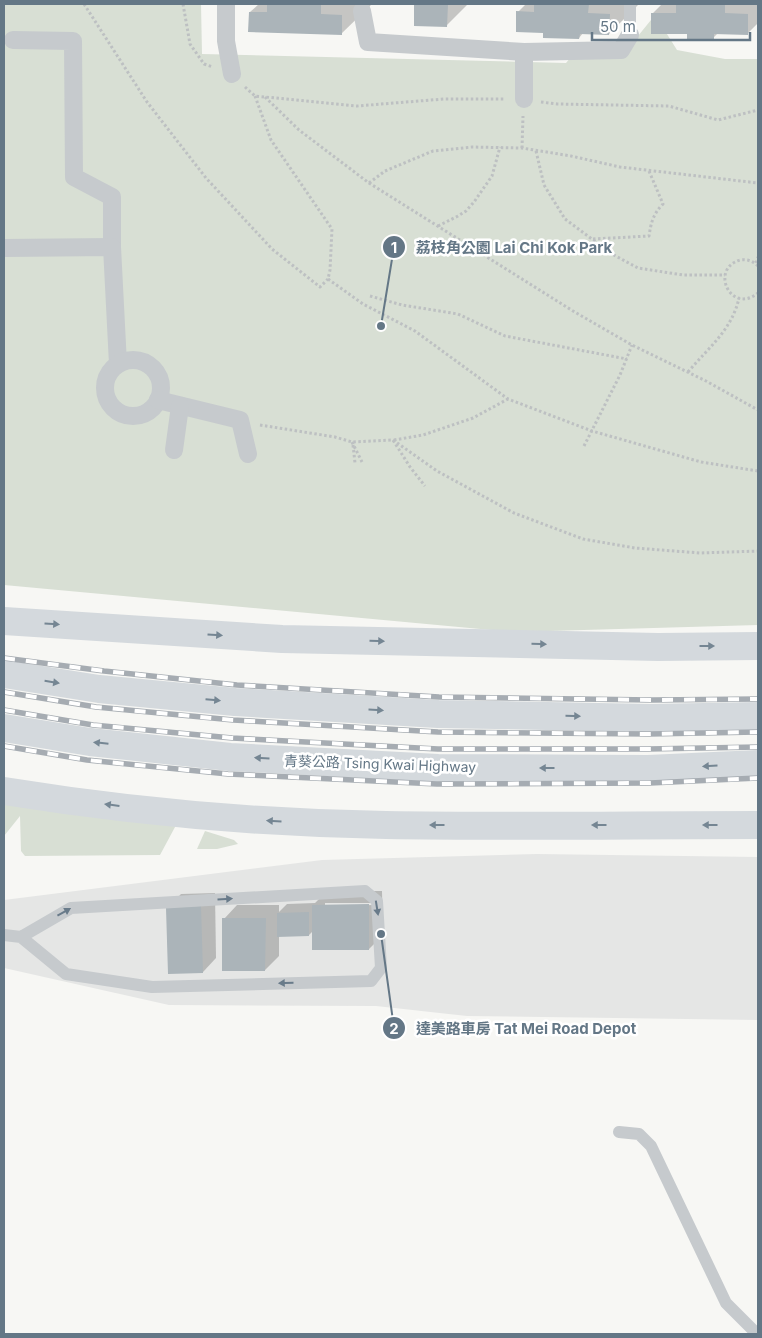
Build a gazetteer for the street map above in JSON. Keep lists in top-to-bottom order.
{
  "streets": {
    "highway": ["青葵公路 Tsing Kwai Highway"]
  },
  "places": ["荔枝角公園 Lai Chi Kok Park", "達美路車房 Tat Mei Road Depot"],
  "scale_bar": "50 m"
}
